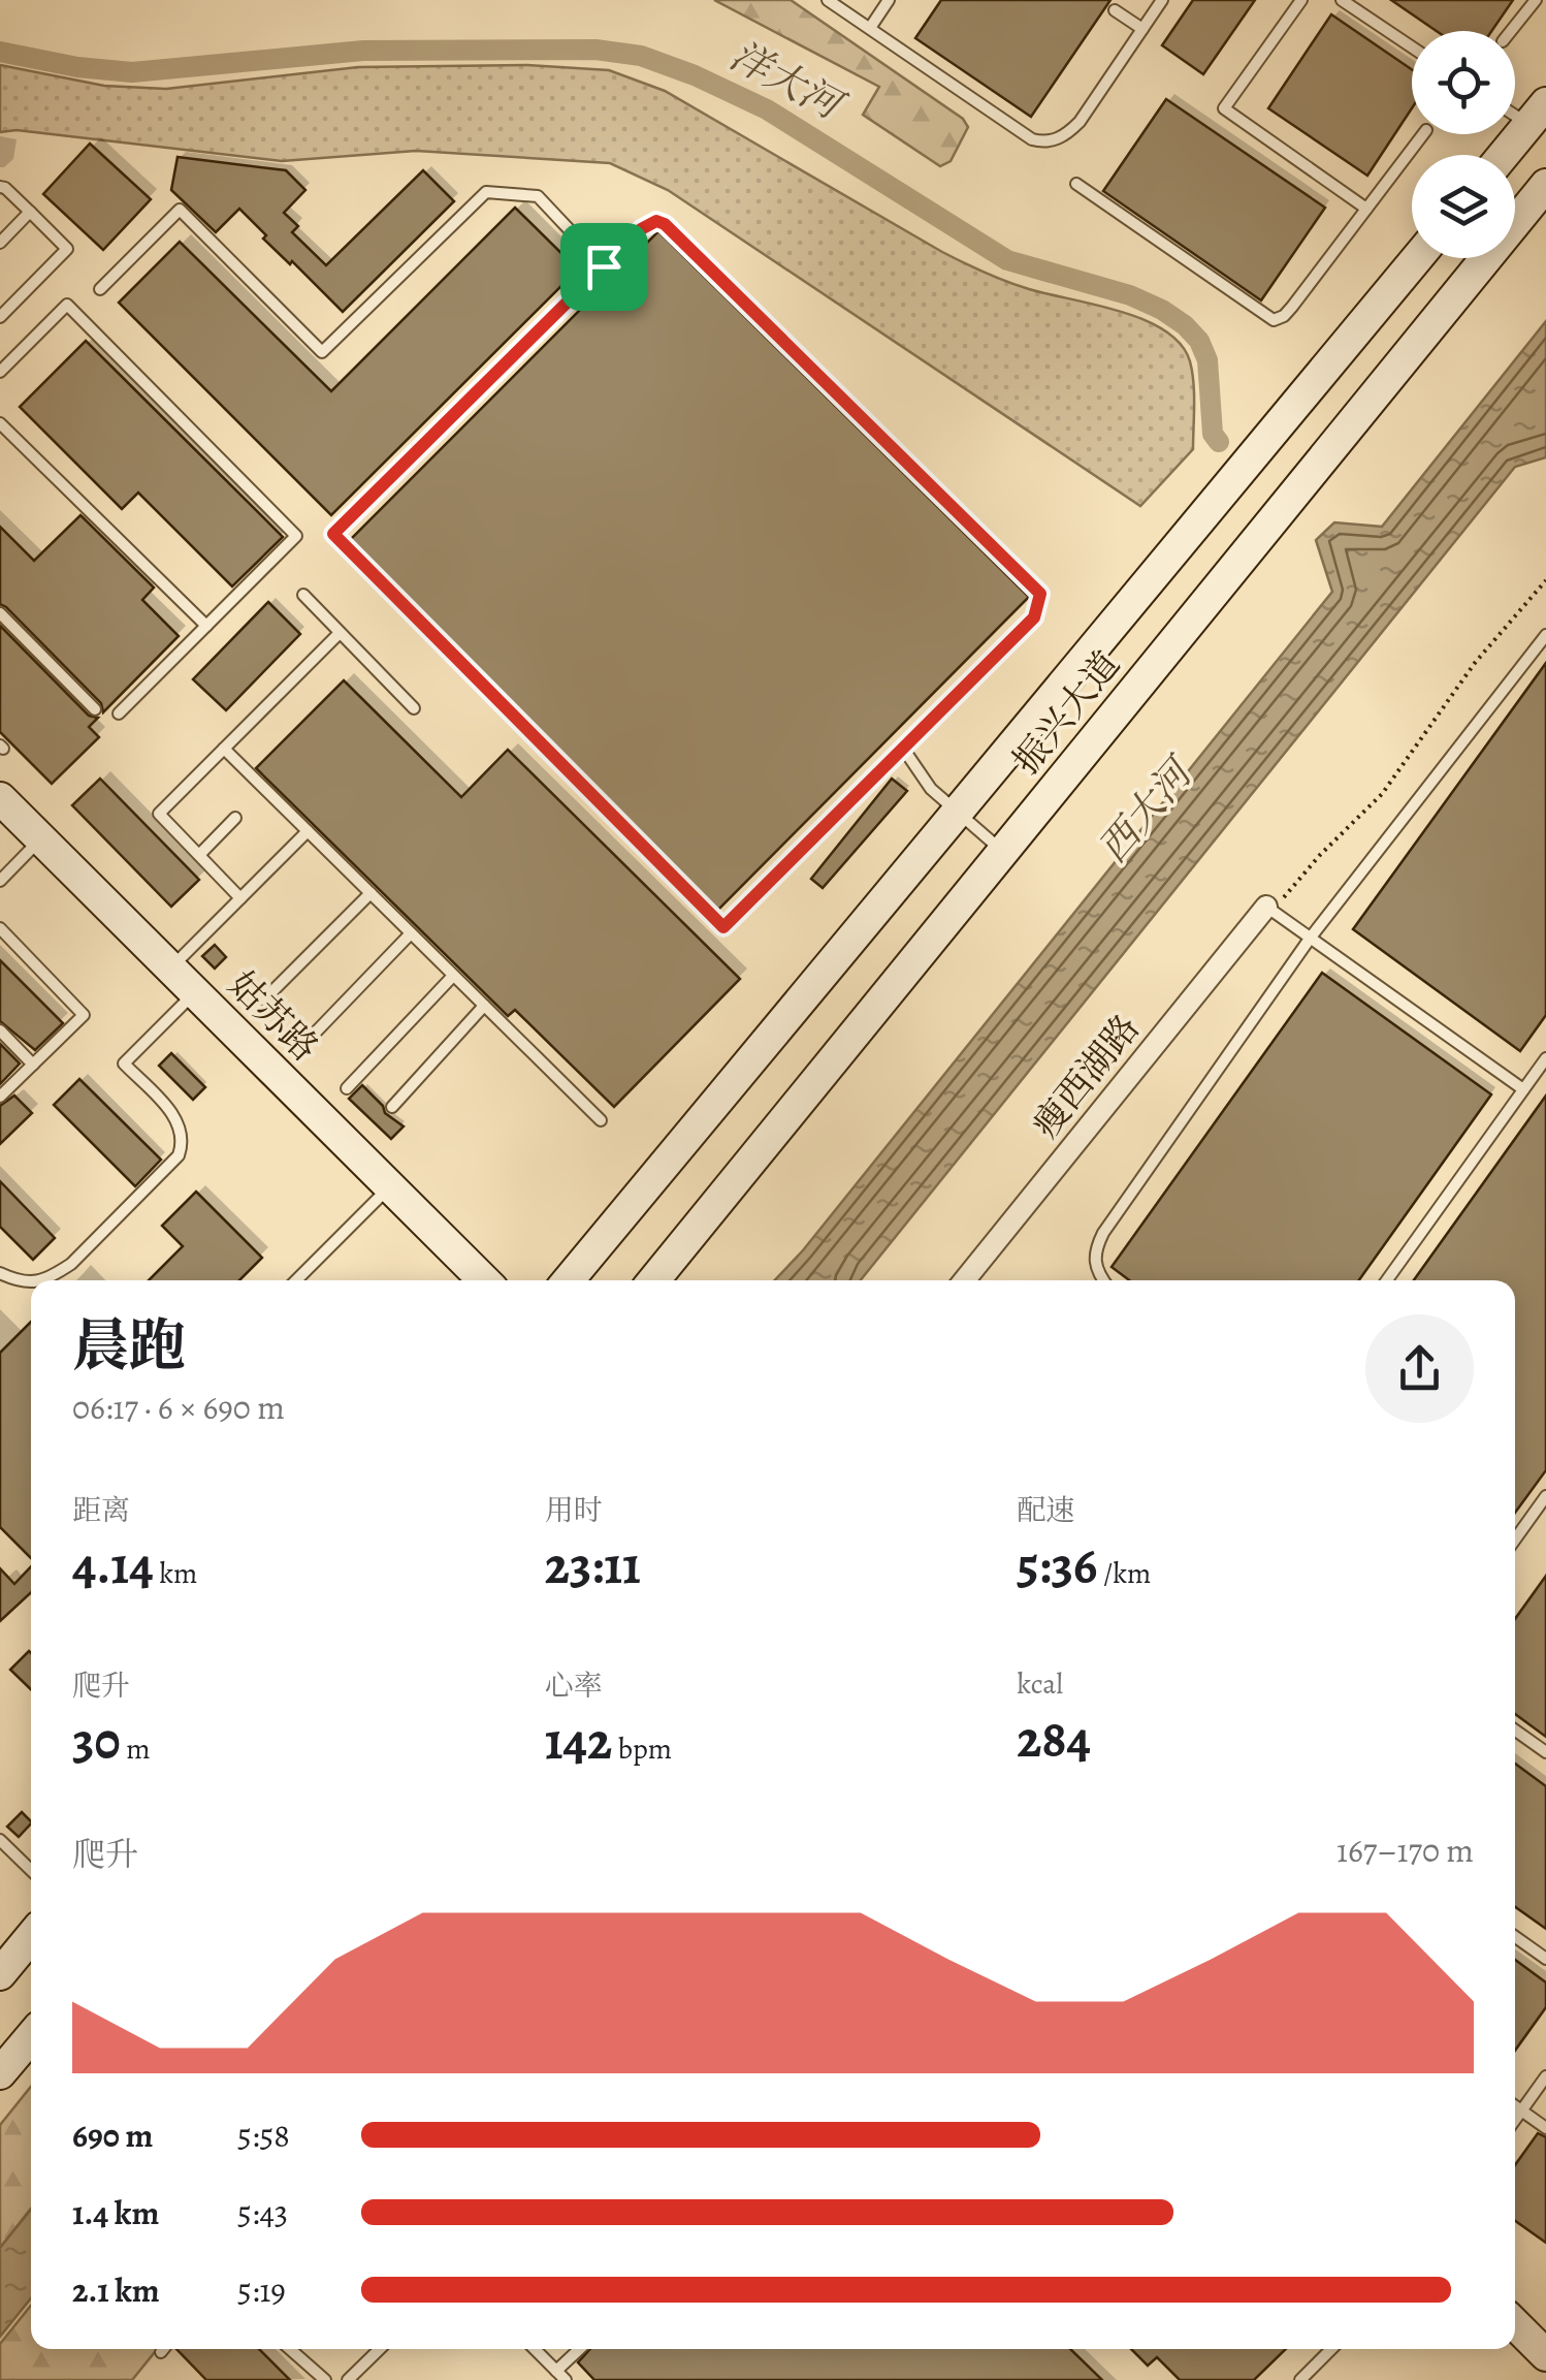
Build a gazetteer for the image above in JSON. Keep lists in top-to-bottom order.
{
  "streets": {
    "main road": ["振兴大道", "姑苏路"],
    "street": ["瘦西湖路"]
  },
  "water": ["洋大河", "西大河"],
  "page": {
    "heading": ["晨跑", "06:17 · 6 × 690 m"],
    "stats": [
      ["距离", "4.14 km"],
      ["用时", "23:11"],
      ["配速", "5:36 /km"],
      ["爬升", "30 m"],
      ["心率", "142 bpm"],
      ["kcal", "284"]
    ],
    "chart": ["爬升", "167–170 m"],
    "list": [
      {
        "name": "690 m",
        "note": "5:58"
      },
      {
        "name": "1.4 km",
        "note": "5:43"
      },
      {
        "name": "2.1 km",
        "note": "5:19"
      }
    ]
  }
}
